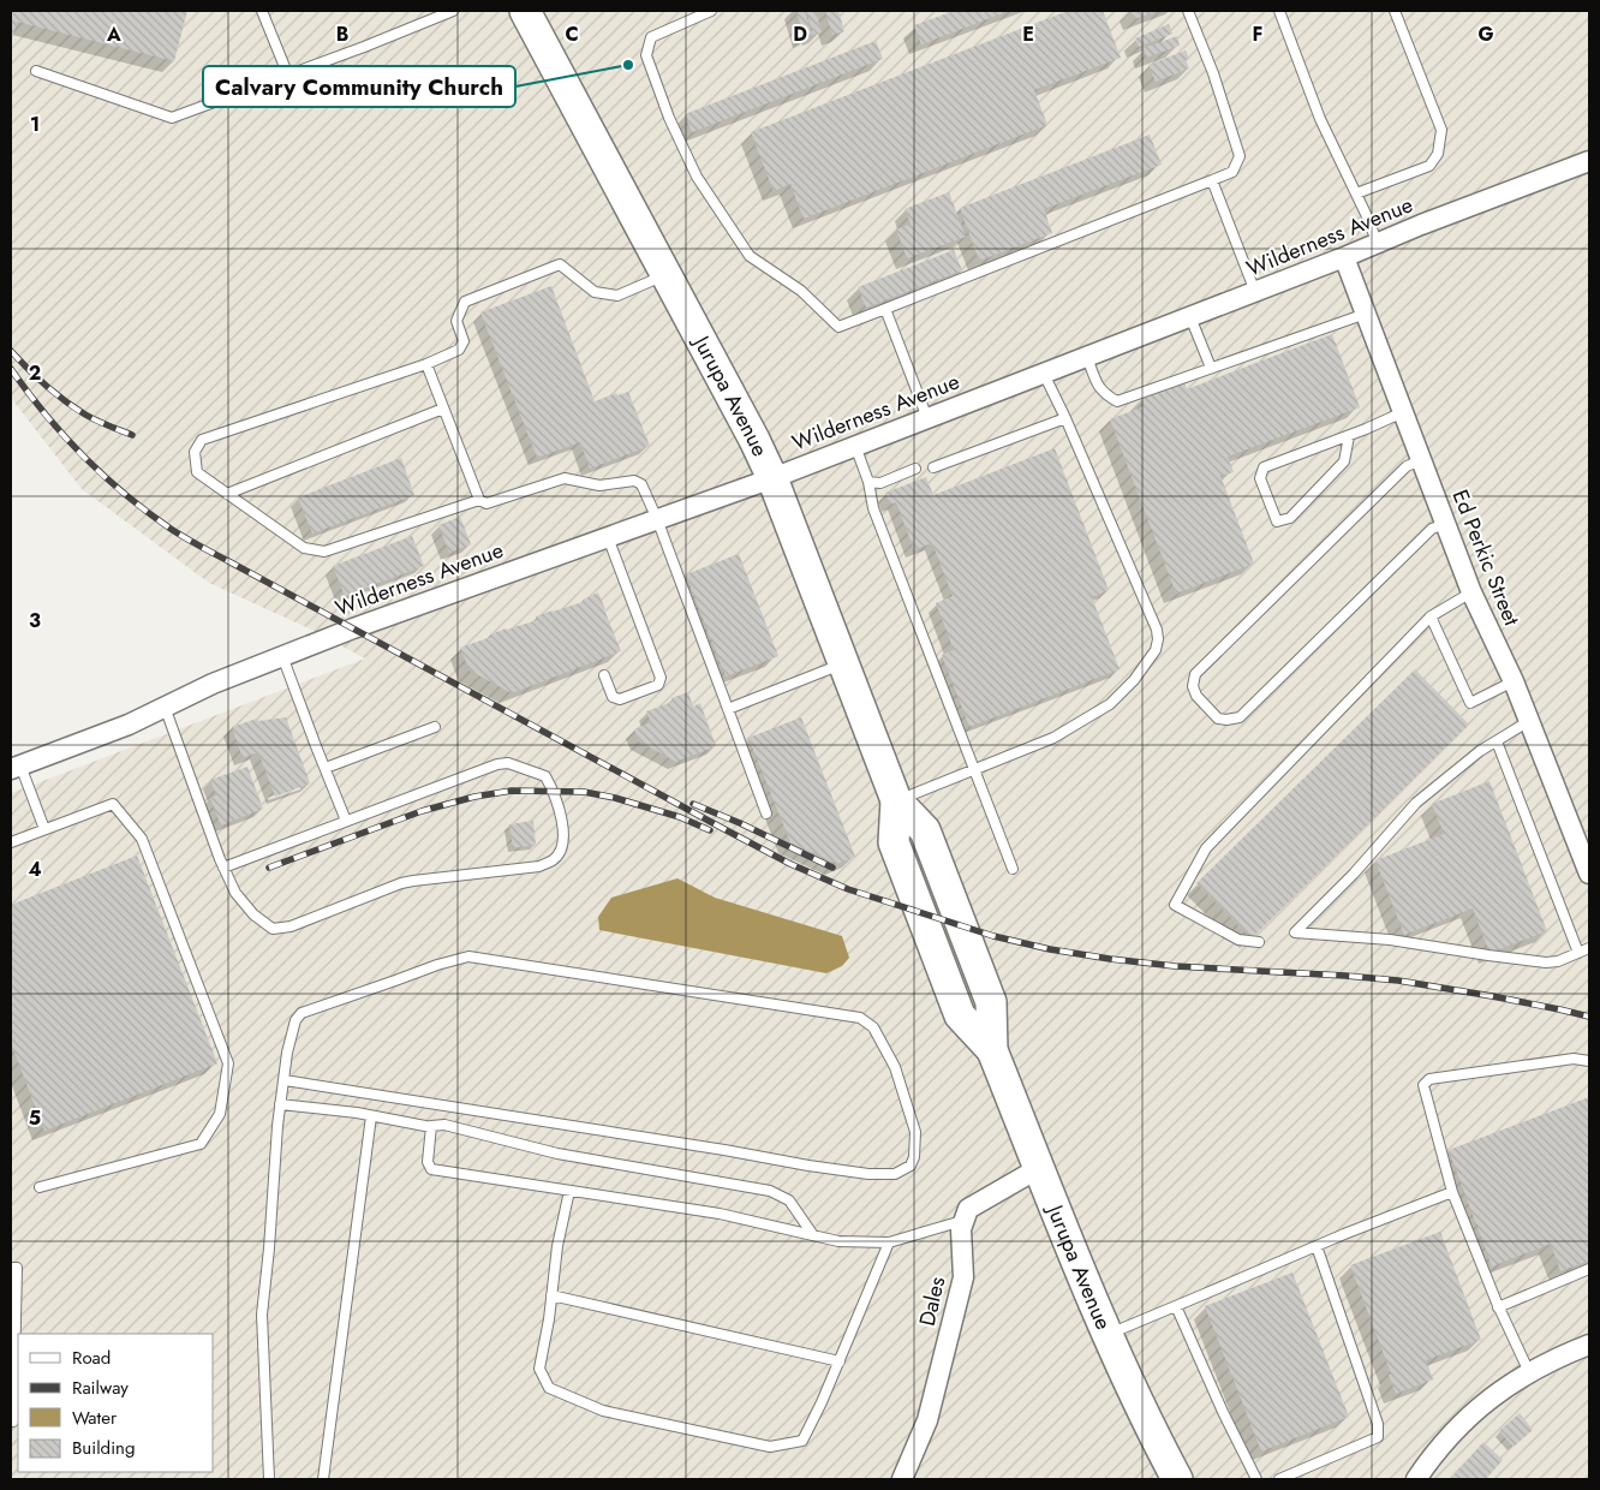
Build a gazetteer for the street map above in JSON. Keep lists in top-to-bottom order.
{
  "streets": {
    "main road": ["Jurupa Avenue"],
    "street": ["Wilderness Avenue", "Ed Perkic Street", "Dales"]
  },
  "crossings": [
    ["Wilderness Avenue", "Jurupa Avenue"],
    ["Wilderness Avenue", "Ed Perkic Street"]
  ],
  "places": ["Calvary Community Church"],
  "legend": [
    "Road",
    "Railway",
    "Water",
    "Building"
  ],
  "grid": {
    "columns": [
      "A",
      "B",
      "C",
      "D",
      "E",
      "F",
      "G"
    ],
    "rows": [
      "1",
      "2",
      "3",
      "4",
      "5"
    ]
  }
}
